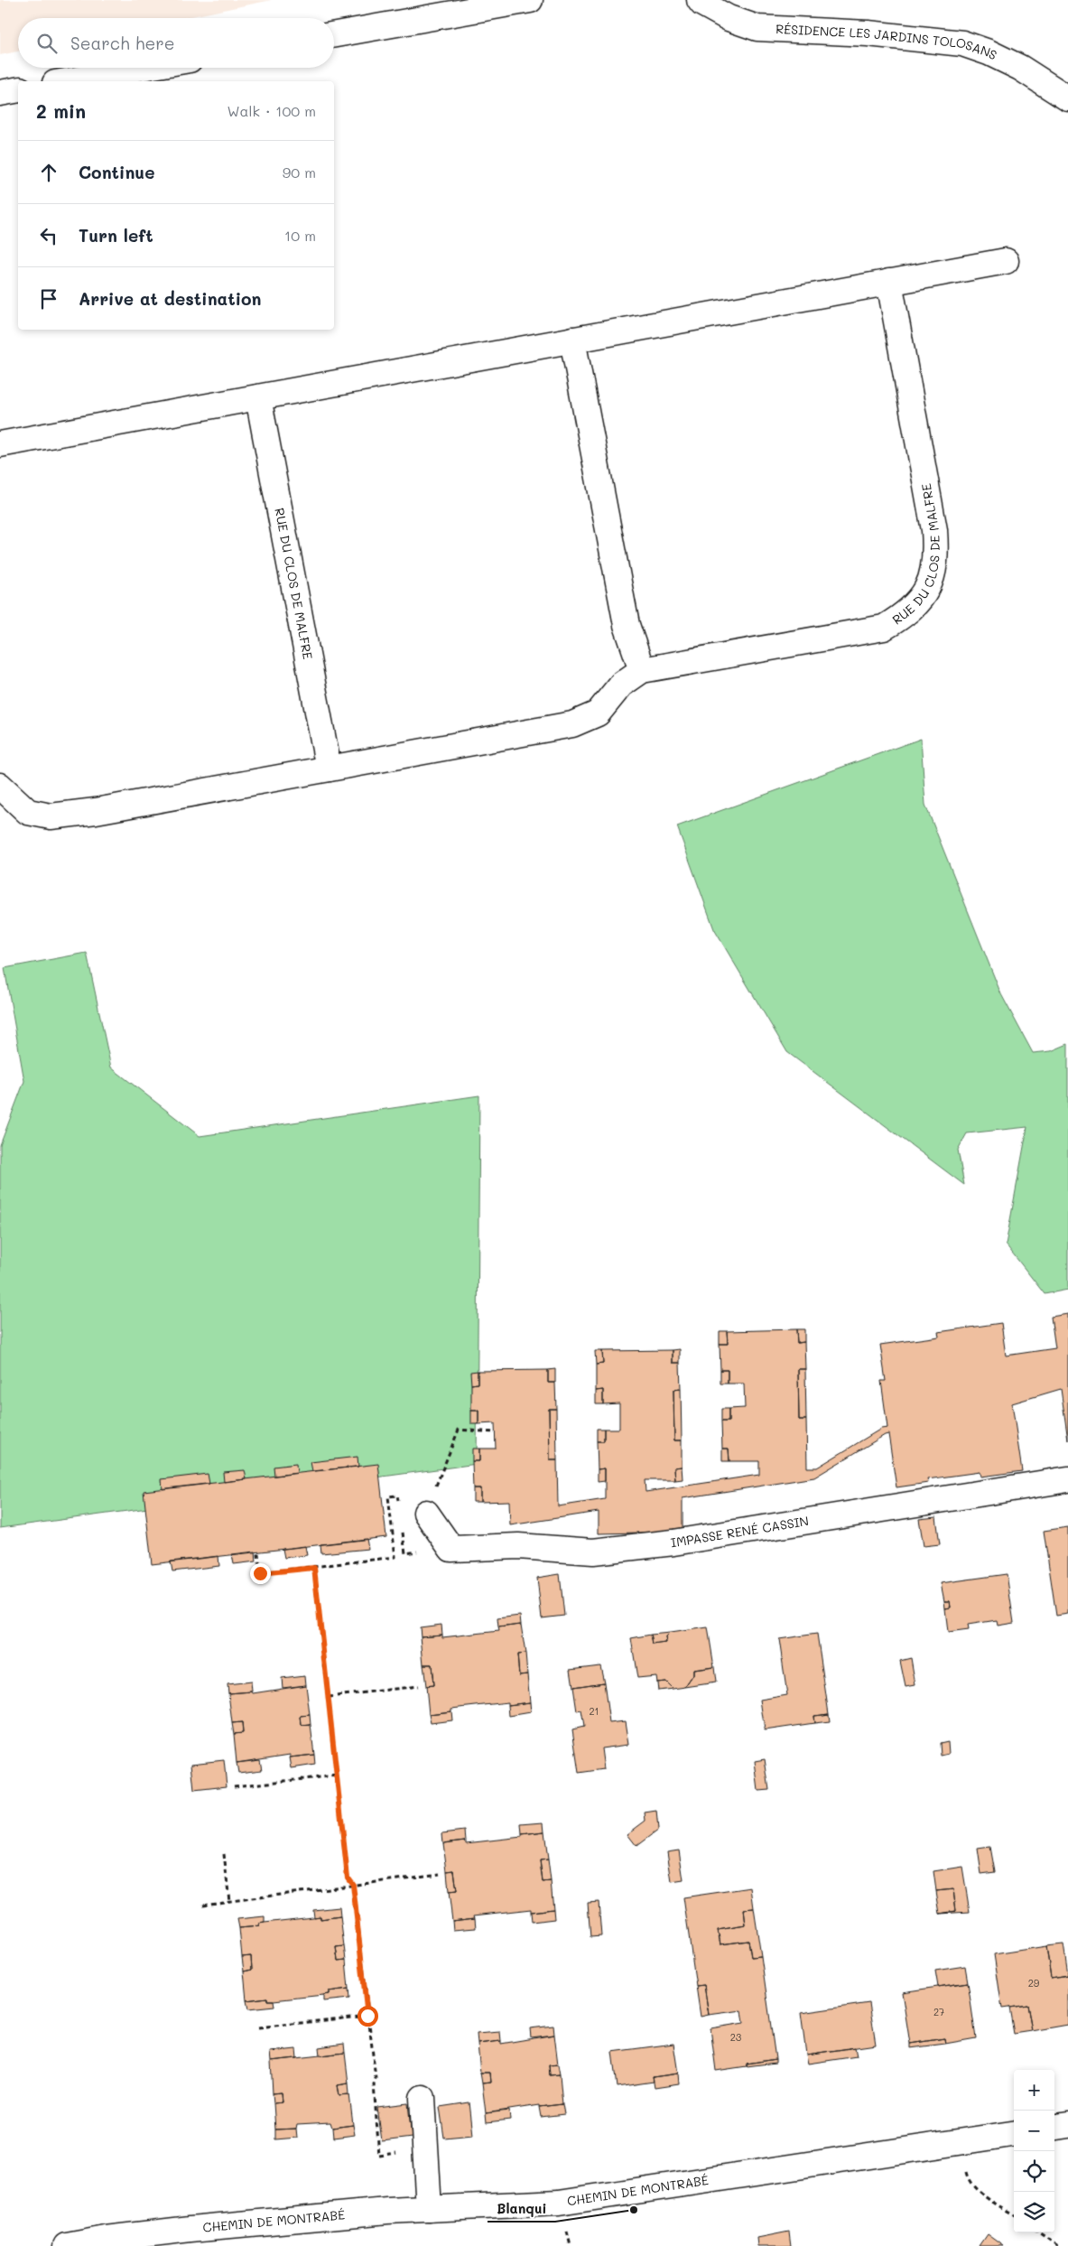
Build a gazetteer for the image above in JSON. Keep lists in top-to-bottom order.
{
  "streets": {
    "street": [
      "RÉSIDENCE LES JARDINS TOLOSANS",
      "RUE DU CLOS DE MALFRE",
      "IMPASSE RENÉ CASSIN",
      "CHEMIN DE MONTRABÉ"
    ]
  },
  "places": ["Blanqui"],
  "house_numbers": [
    "21",
    "29",
    "27",
    "23"
  ],
  "page": {
    "search": "Search here",
    "heading": ["2 min", "Walk · 100 m"],
    "list": [
      ["Continue", "90 m"],
      ["Turn left", "10 m"],
      "Arrive at destination"
    ],
    "map_buttons": ["+", "−"]
  }
}
